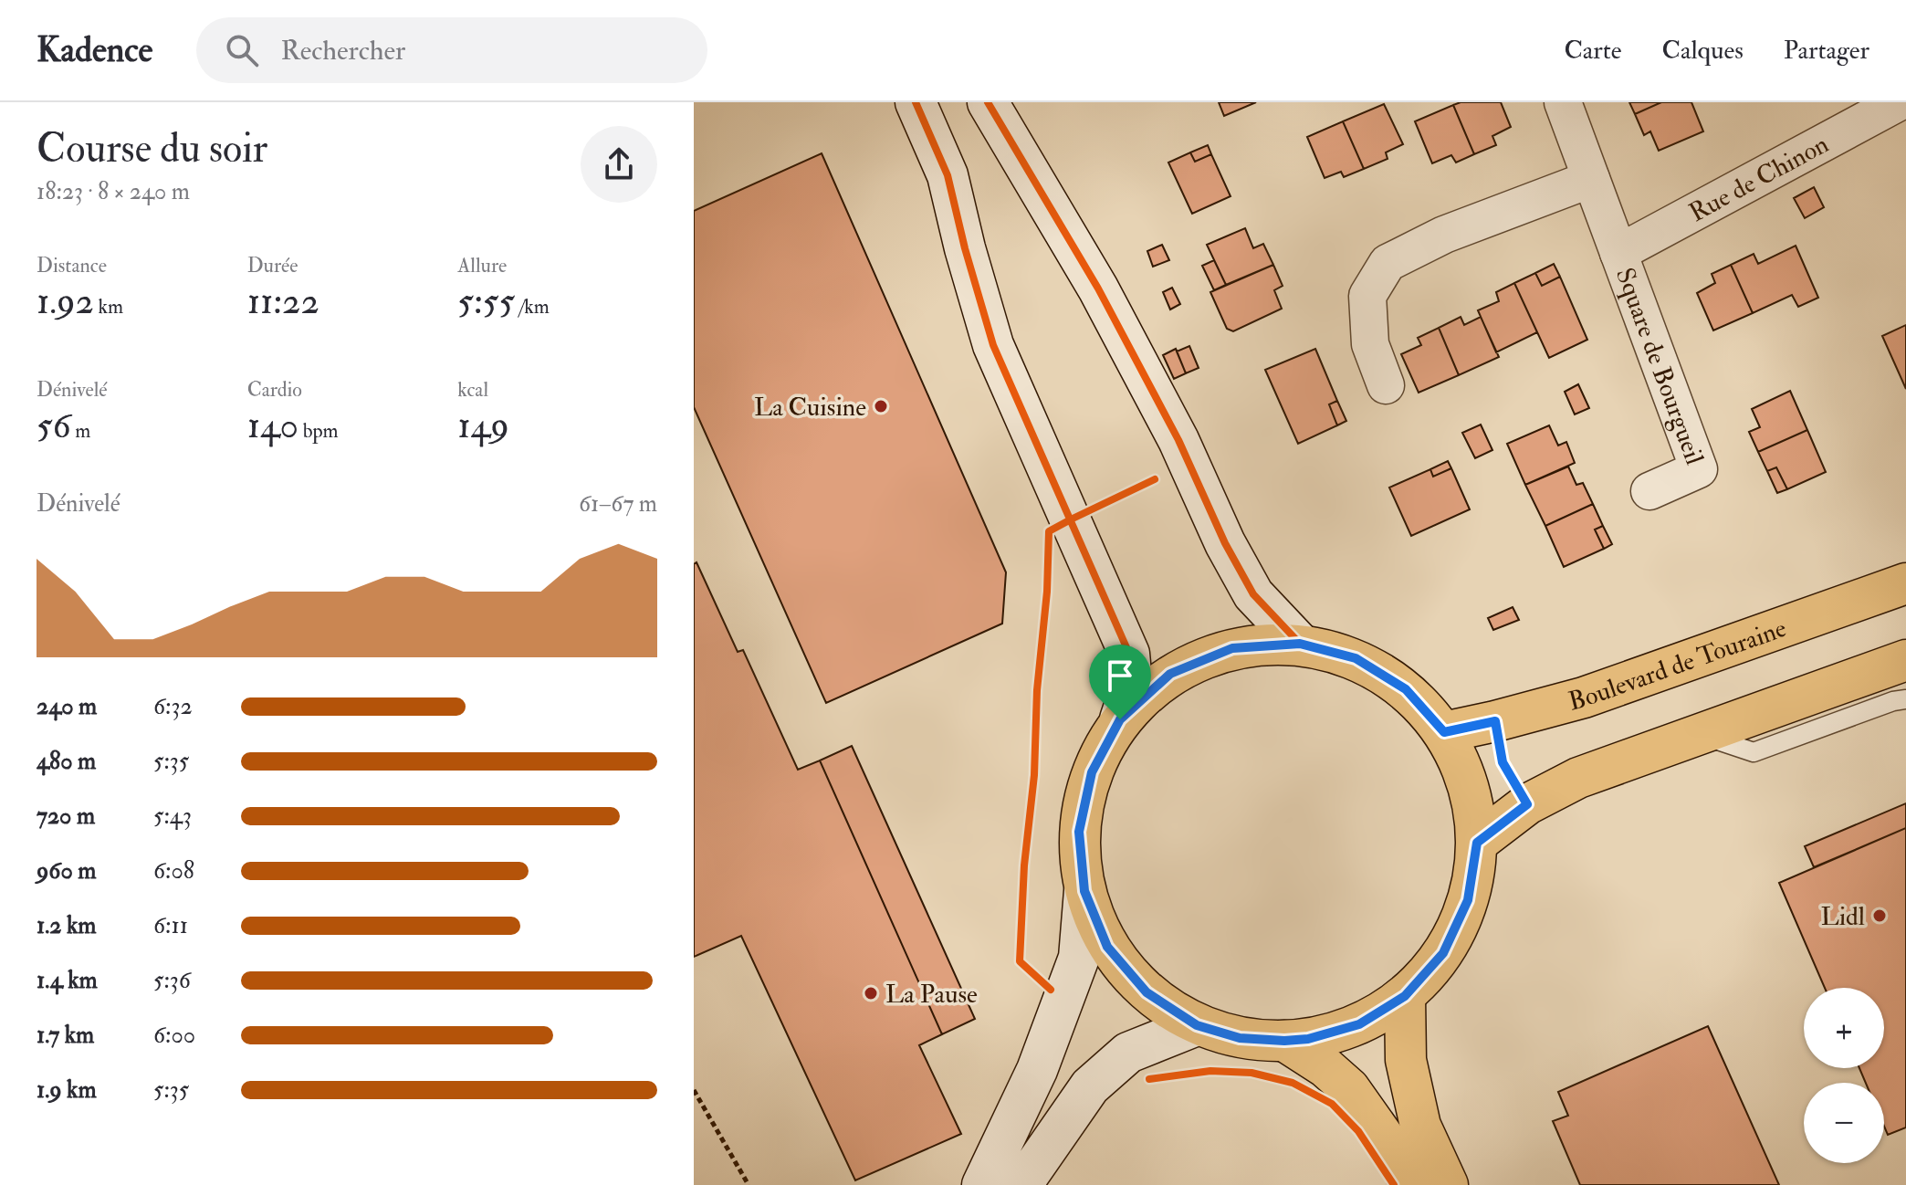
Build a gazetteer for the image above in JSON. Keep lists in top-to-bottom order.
{
  "streets": {
    "main road": ["Boulevard de Touraine"],
    "street": ["Rue de Chinon", "Square de Bourgueil"]
  },
  "crossings": [
    ["Rue de Chinon", "Square de Bourgueil"]
  ],
  "places": ["La Cuisine", "Lidl", "La Pause"],
  "page": {
    "header": "Kadence",
    "search": "Rechercher",
    "nav": ["Carte", "Calques", "Partager"],
    "heading": ["Course du soir", "18:23 · 8 × 240 m"],
    "stats": [
      ["Distance", "1.92 km"],
      ["Durée", "11:22"],
      ["Allure", "5:55 /km"],
      ["Dénivelé", "56 m"],
      ["Cardio", "140 bpm"],
      ["kcal", "149"]
    ],
    "chart": ["Dénivelé", "61–67 m"],
    "list": [
      {
        "name": "240 m",
        "note": "6:32"
      },
      {
        "name": "480 m",
        "note": "5:35"
      },
      {
        "name": "720 m",
        "note": "5:43"
      },
      {
        "name": "960 m",
        "note": "6:08"
      },
      {
        "name": "1.2 km",
        "note": "6:11"
      },
      {
        "name": "1.4 km",
        "note": "5:36"
      },
      {
        "name": "1.7 km",
        "note": "6:00"
      },
      {
        "name": "1.9 km",
        "note": "5:35"
      }
    ],
    "map_buttons": ["+", "−"]
  }
}
